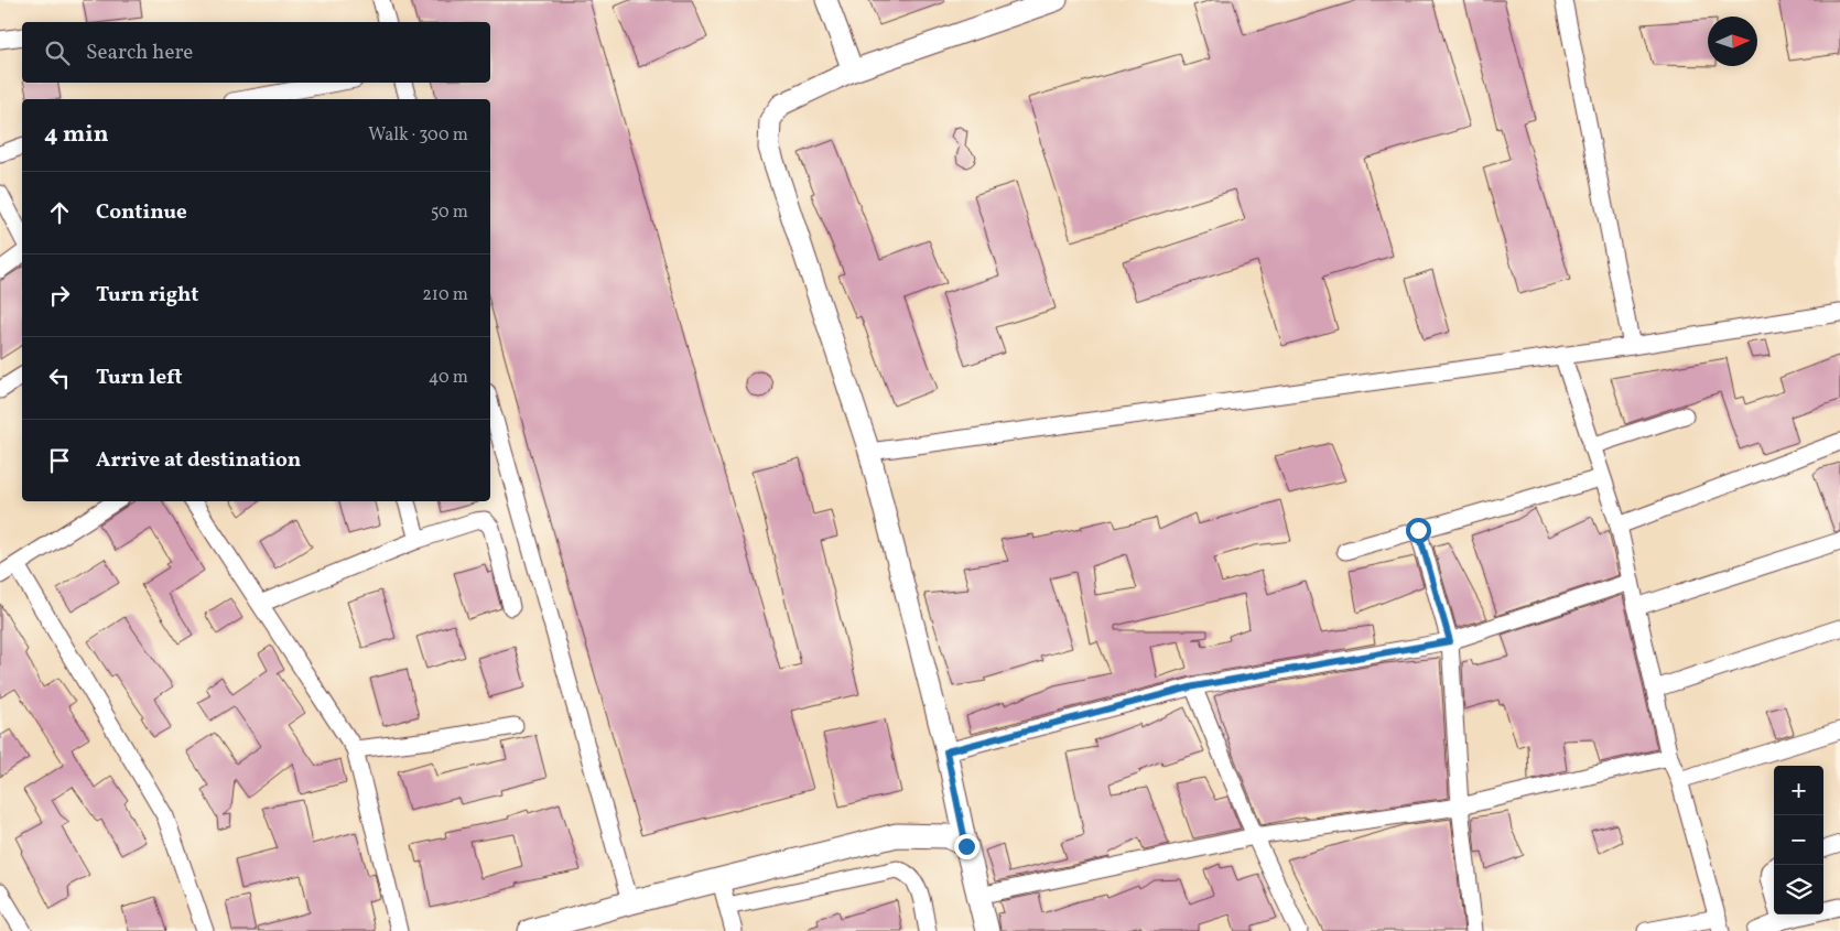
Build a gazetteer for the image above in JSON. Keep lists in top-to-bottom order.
{
  "north": "right",
  "page": {
    "search": "Search here",
    "heading": ["4 min", "Walk · 300 m"],
    "list": [
      ["Continue", "50 m"],
      ["Turn right", "210 m"],
      ["Turn left", "40 m"],
      "Arrive at destination"
    ],
    "map_buttons": ["+", "−"]
  }
}
